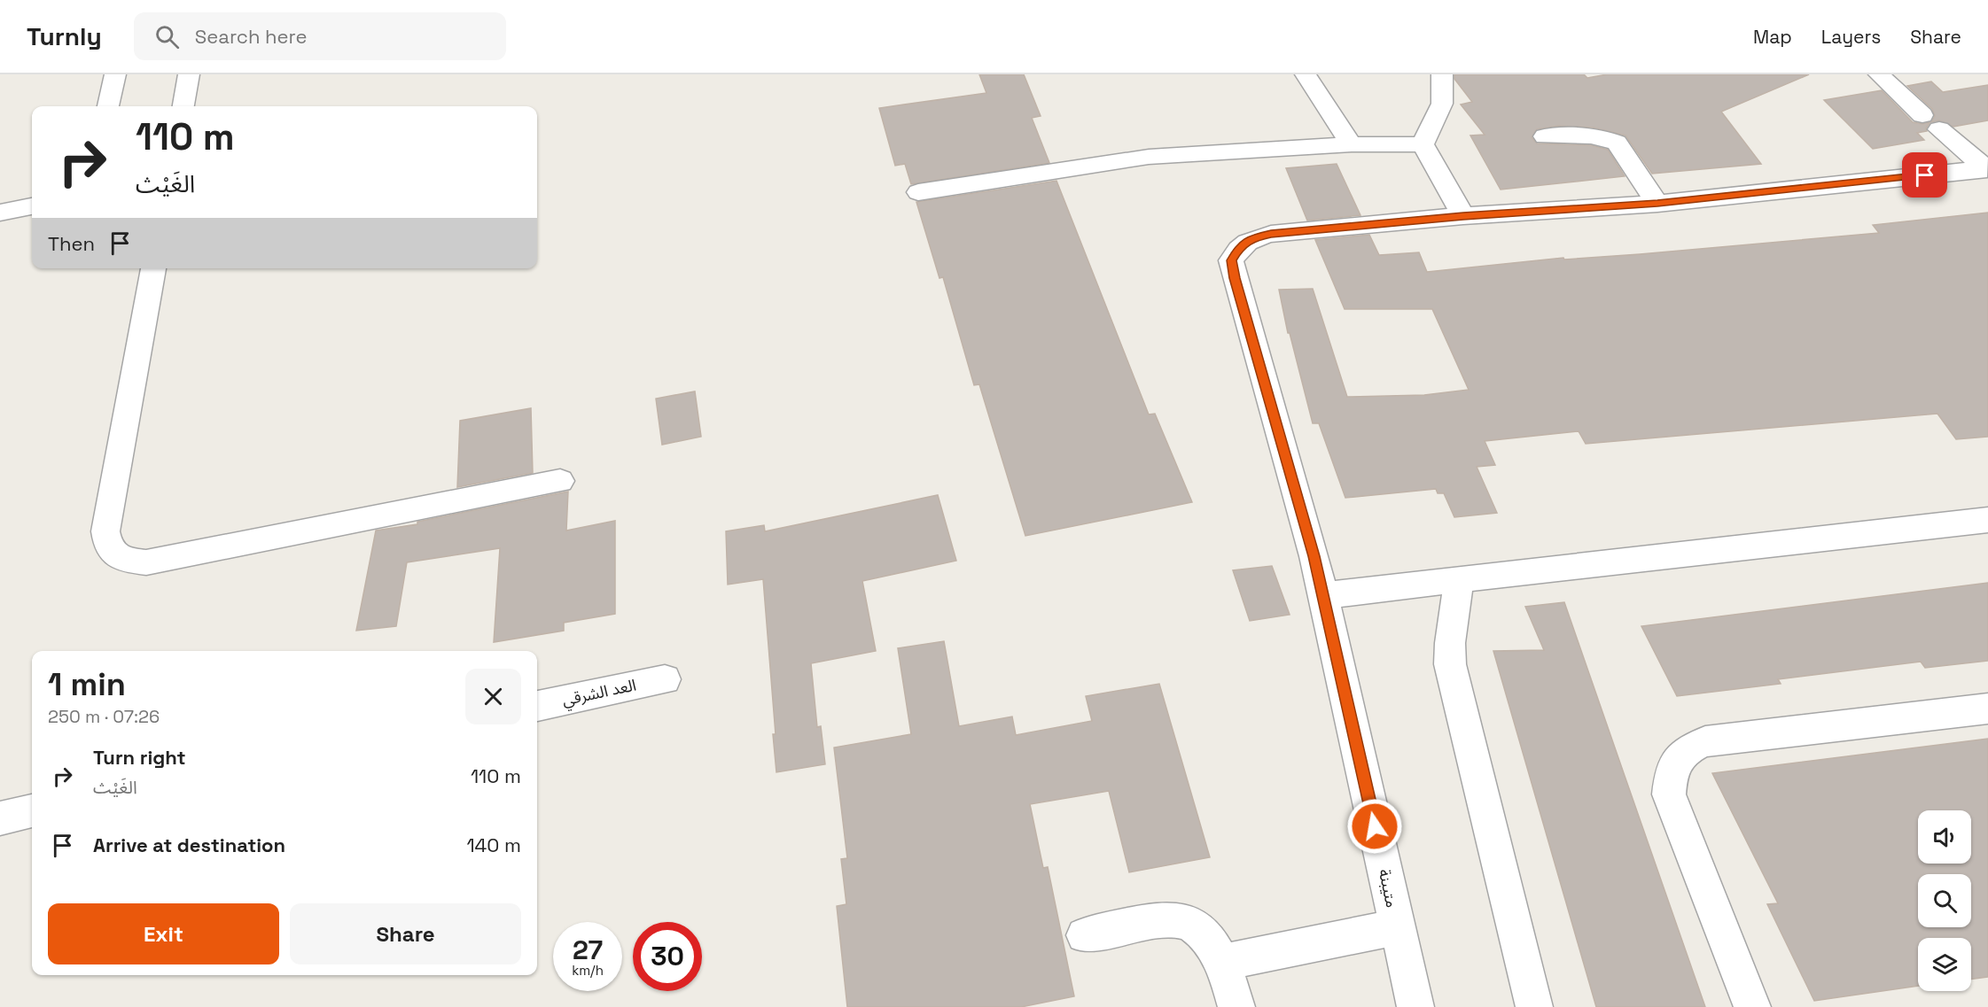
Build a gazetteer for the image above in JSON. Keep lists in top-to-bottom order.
{
  "streets": {
    "street": ["العد الشرقي", "متيبنة"]
  },
  "page": {
    "header": "Turnly",
    "search": "Search here",
    "nav": ["Map", "Layers", "Share"],
    "turn": ["110 m", "الغَيْث"],
    "then": "Then",
    "heading": ["1 min", "250 m · 07:26"],
    "list": [
      {
        "name": "Turn right",
        "note": "الغَيْث",
        "value": "110 m"
      },
      {
        "name": "Arrive at destination",
        "value": "140 m"
      }
    ],
    "buttons": ["Exit", "Share"],
    "speed": "27 km/h",
    "limit": "30"
  }
}
